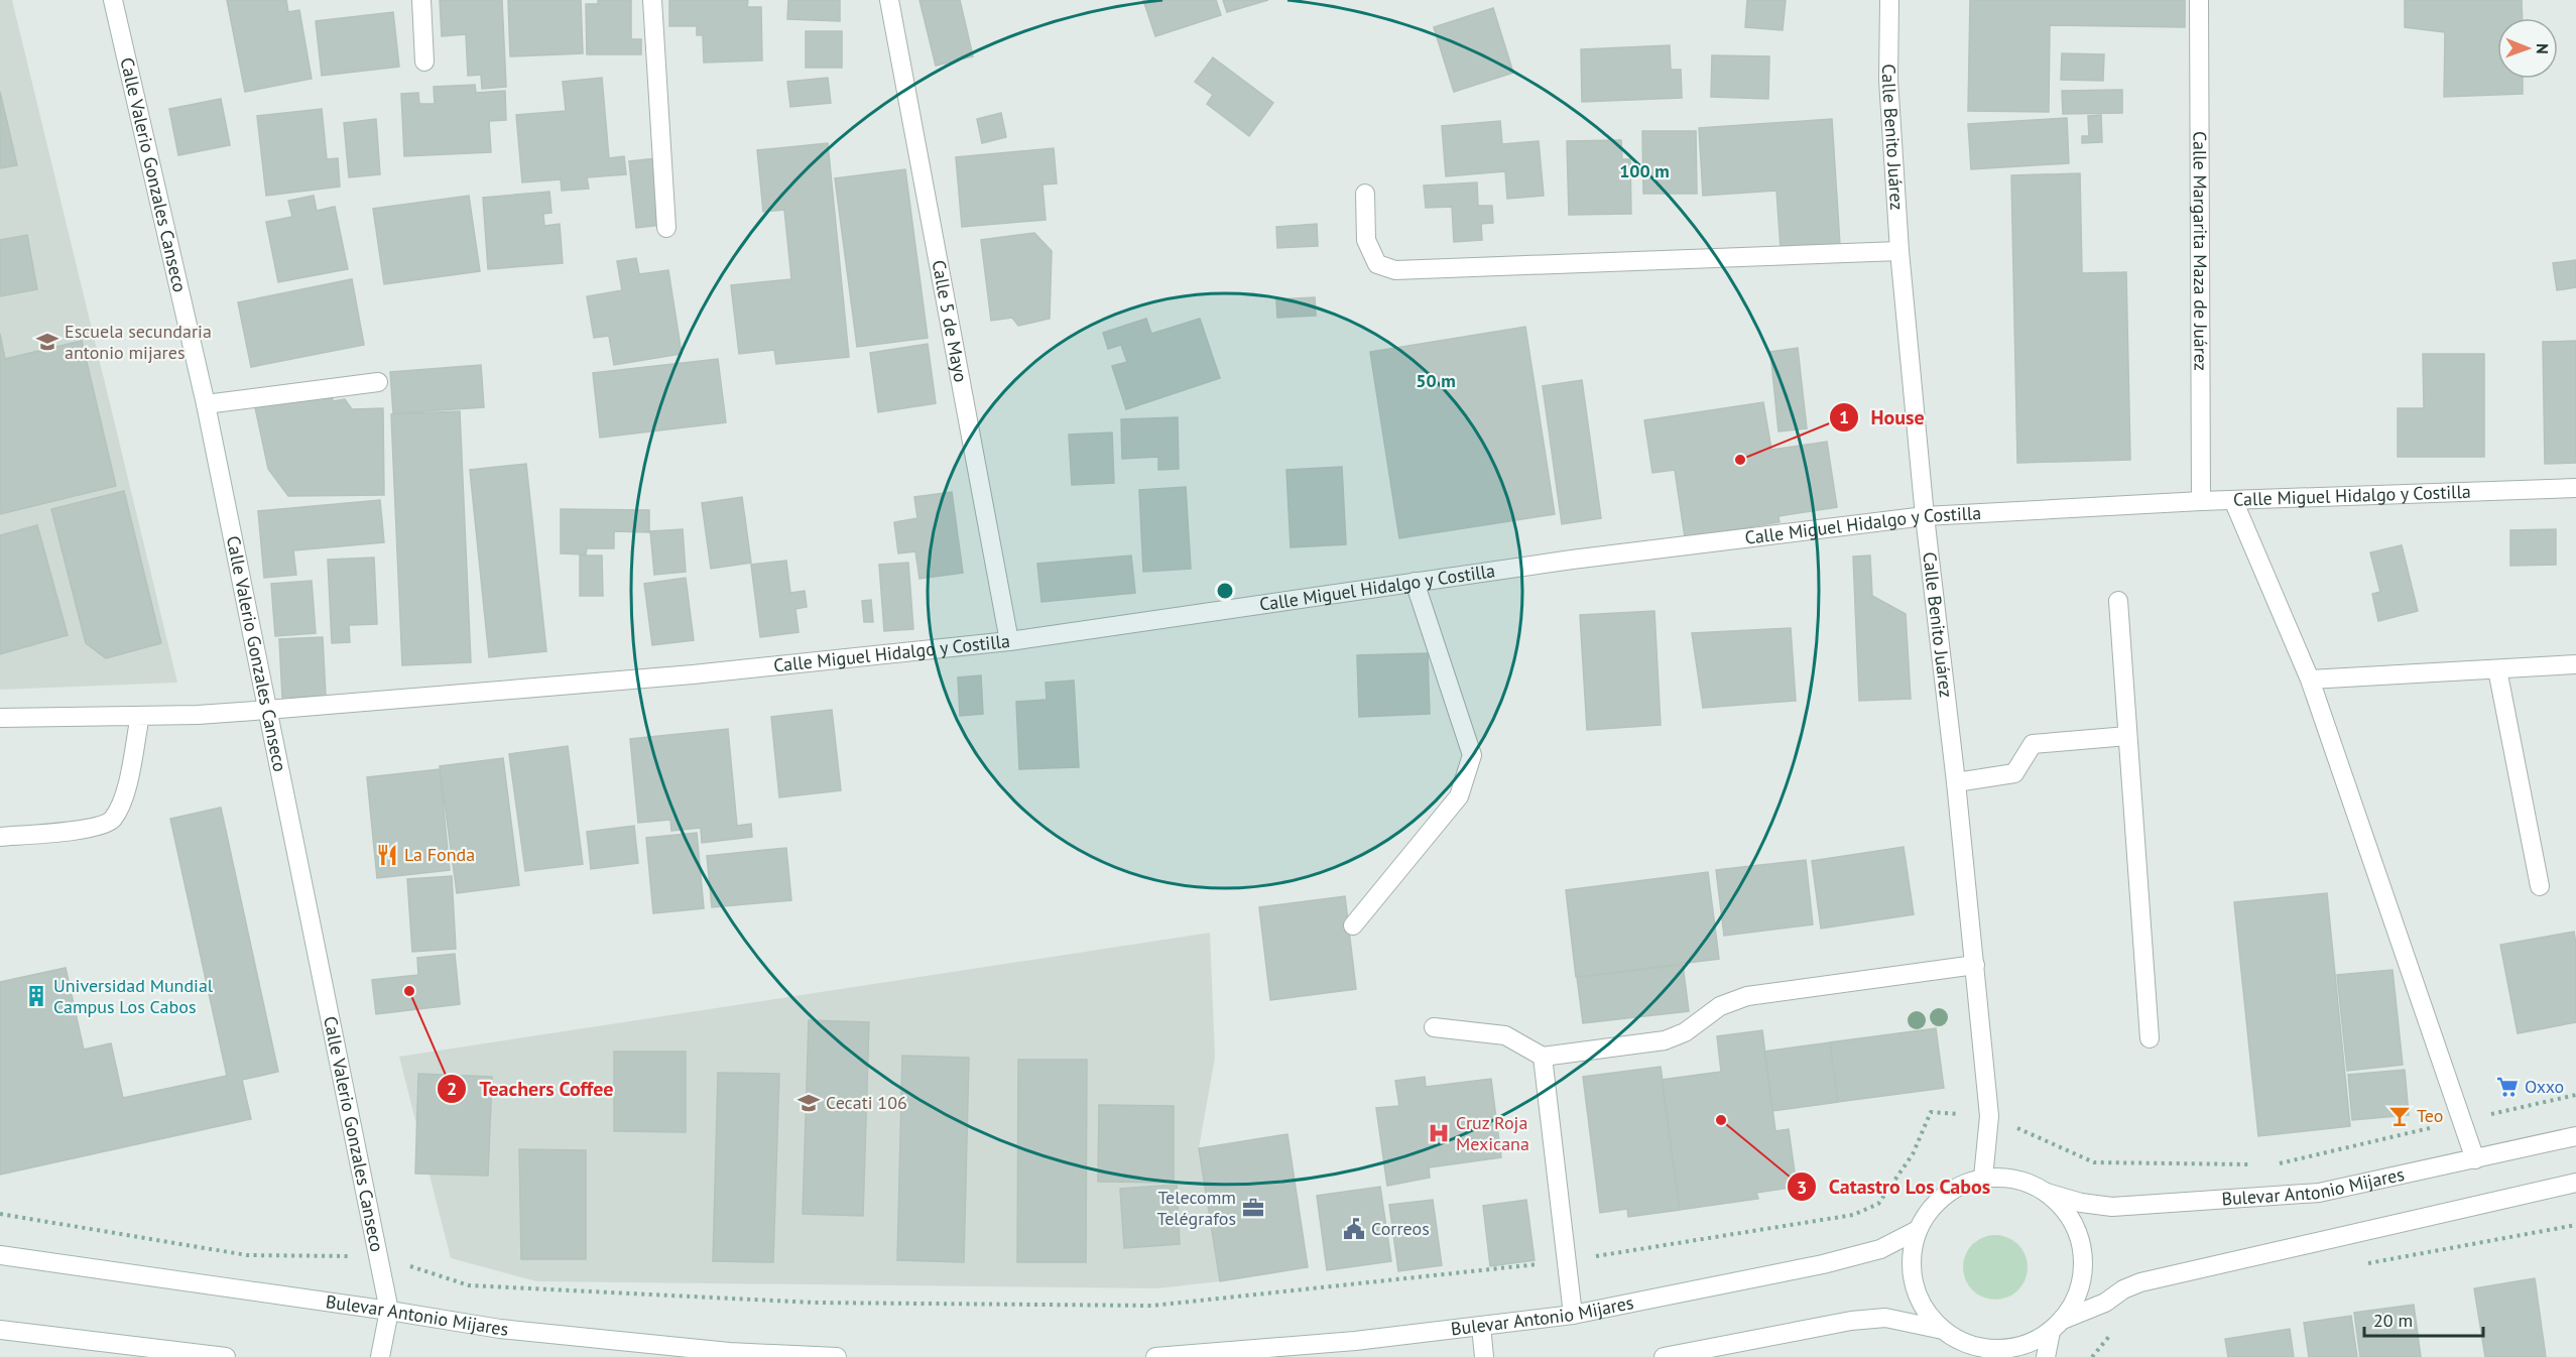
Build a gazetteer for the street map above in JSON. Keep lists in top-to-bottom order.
{
  "streets": {
    "street": [
      "Calle Benito Juárez",
      "Calle Valerio Gonzales Canseco",
      "Calle Margarita Maza de Juárez",
      "Calle 5 de Mayo",
      "Calle Miguel Hidalgo y Costilla",
      "Bulevar Antonio Mijares"
    ]
  },
  "crossings": [
    ["Calle Benito Juárez", "Calle Miguel Hidalgo y Costilla"],
    ["Calle Benito Juárez", "Bulevar Antonio Mijares"],
    ["Calle Valerio Gonzales Canseco", "Calle Miguel Hidalgo y Costilla"],
    ["Calle Valerio Gonzales Canseco", "Bulevar Antonio Mijares"],
    ["Calle Margarita Maza de Juárez", "Calle Miguel Hidalgo y Costilla"],
    ["Calle 5 de Mayo", "Calle Miguel Hidalgo y Costilla"]
  ],
  "places": {
    "school or university": ["Escuela secundaria antonio mijares", "Cecati 106"],
    "other": ["House", "Teachers Coffee", "Catastro Los Cabos"],
    "restaurant": ["La Fonda"],
    "building": ["Universidad Mundial Campus Los Cabos"],
    "supermarket": ["Oxxo"],
    "bar": ["Teo"],
    "hospital": ["Cruz Roja Mexicana"],
    "office": ["Telecomm Telégrafos"],
    "public building": ["Correos"]
  },
  "scale_bar": "20 m",
  "north": "right",
  "rings": ["100 m", "50 m"]
}
